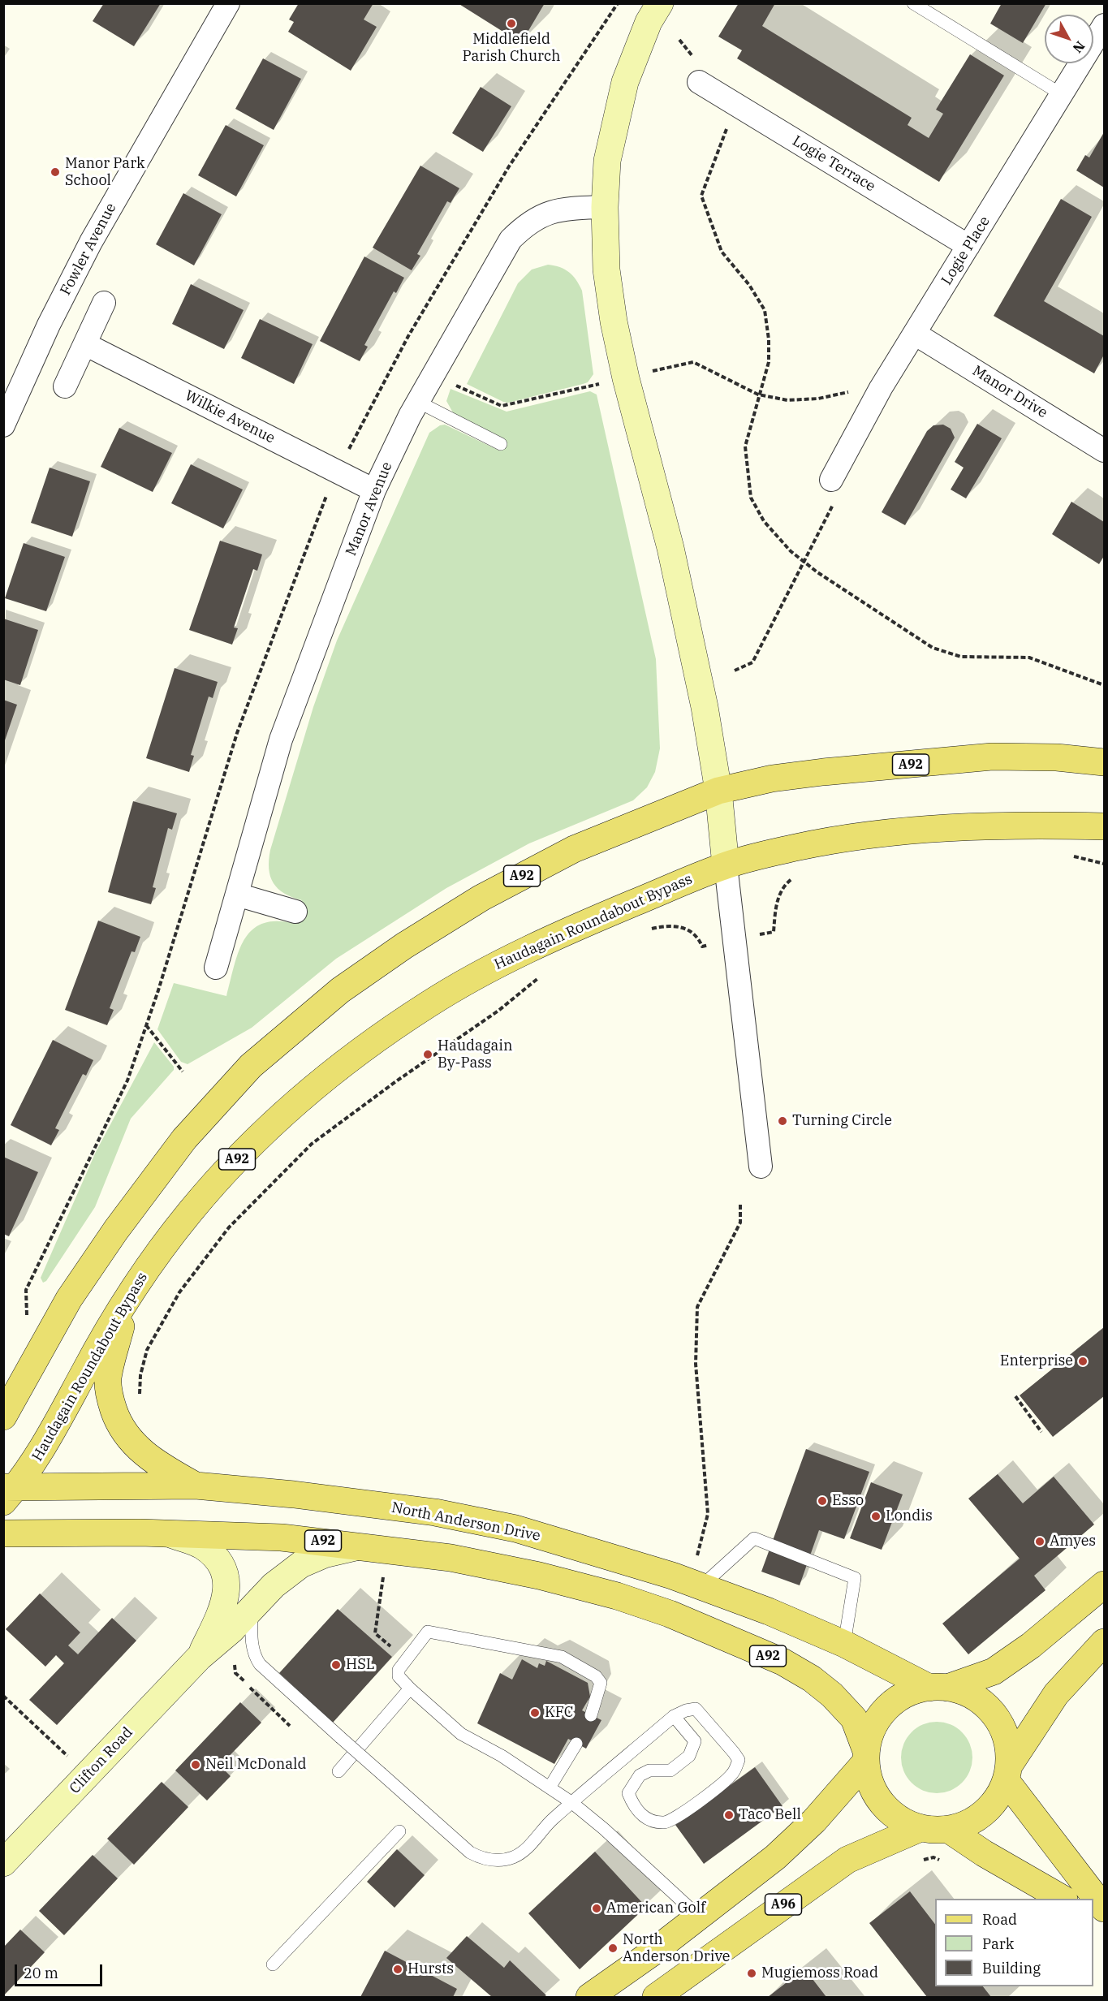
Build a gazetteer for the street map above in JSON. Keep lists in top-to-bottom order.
{
  "streets": {
    "main road": [
      "A92",
      "Haudagain Roundabout Bypass",
      "North Anderson Drive",
      "A96"
    ],
    "street": [
      "Logie Terrace",
      "Fowler Avenue",
      "Logie Place",
      "Manor Drive",
      "Wilkie Avenue",
      "Manor Avenue",
      "Clifton Road"
    ]
  },
  "crossings": [
    ["Logie Terrace", "Logie Place"],
    ["Logie Place", "Manor Drive"],
    ["Wilkie Avenue", "Manor Avenue"],
    ["A92", "North Anderson Drive"],
    ["A92", "Clifton Road"],
    ["A92", "A96"],
    ["Haudagain Roundabout Bypass", "North Anderson Drive"],
    ["North Anderson Drive", "A96"]
  ],
  "places": [
    "Middlefield Parish Church",
    "Manor Park School",
    "Haudagain By-Pass",
    "Turning Circle",
    "Enterprise",
    "Esso",
    "Londis",
    "Amyes",
    "HSL",
    "KFC",
    "Neil McDonald",
    "Taco Bell",
    "American Golf",
    "North Anderson Drive",
    "Hursts",
    "Mugiemoss Road"
  ],
  "legend": ["Road", "Park", "Building"],
  "scale_bar": "20 m",
  "north": "bottom right"
}
